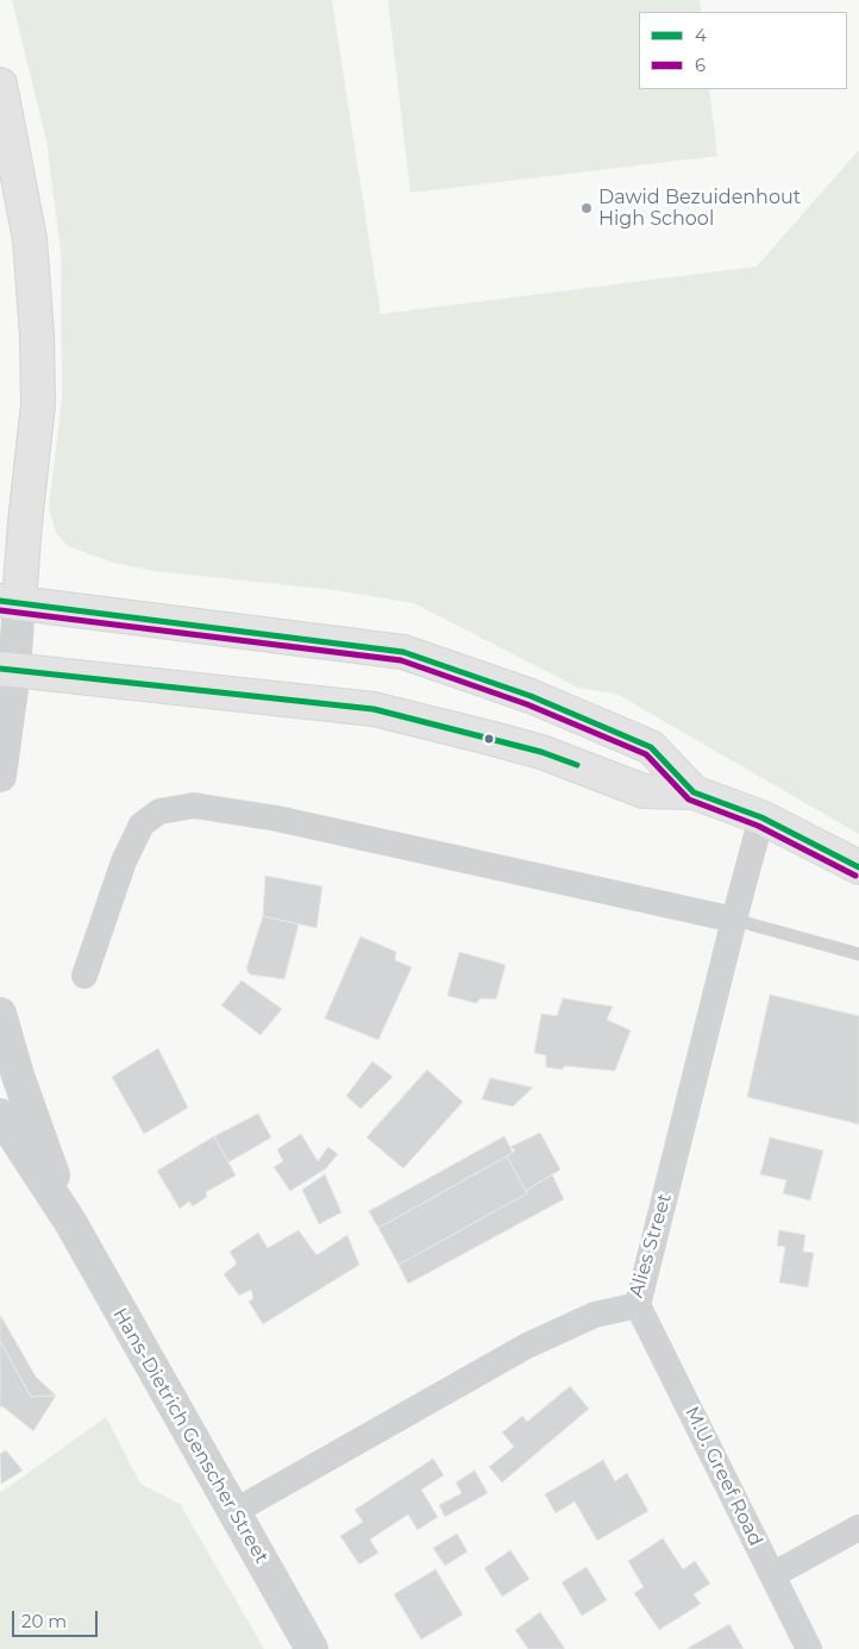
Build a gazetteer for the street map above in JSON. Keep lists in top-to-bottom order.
{
  "streets": {
    "street": ["Alies Street", "Hans-Dietrich Genscher Street", "M.U. Greef Road"]
  },
  "crossings": [
    ["Alies Street", "Hans-Dietrich Genscher Street"],
    ["Alies Street", "M.U. Greef Road"]
  ],
  "places": ["Dawid Bezuidenhout High School"],
  "lines": ["transit line 4", "transit line 6"],
  "legend": ["4", "6"],
  "scale_bar": "20 m"
}
